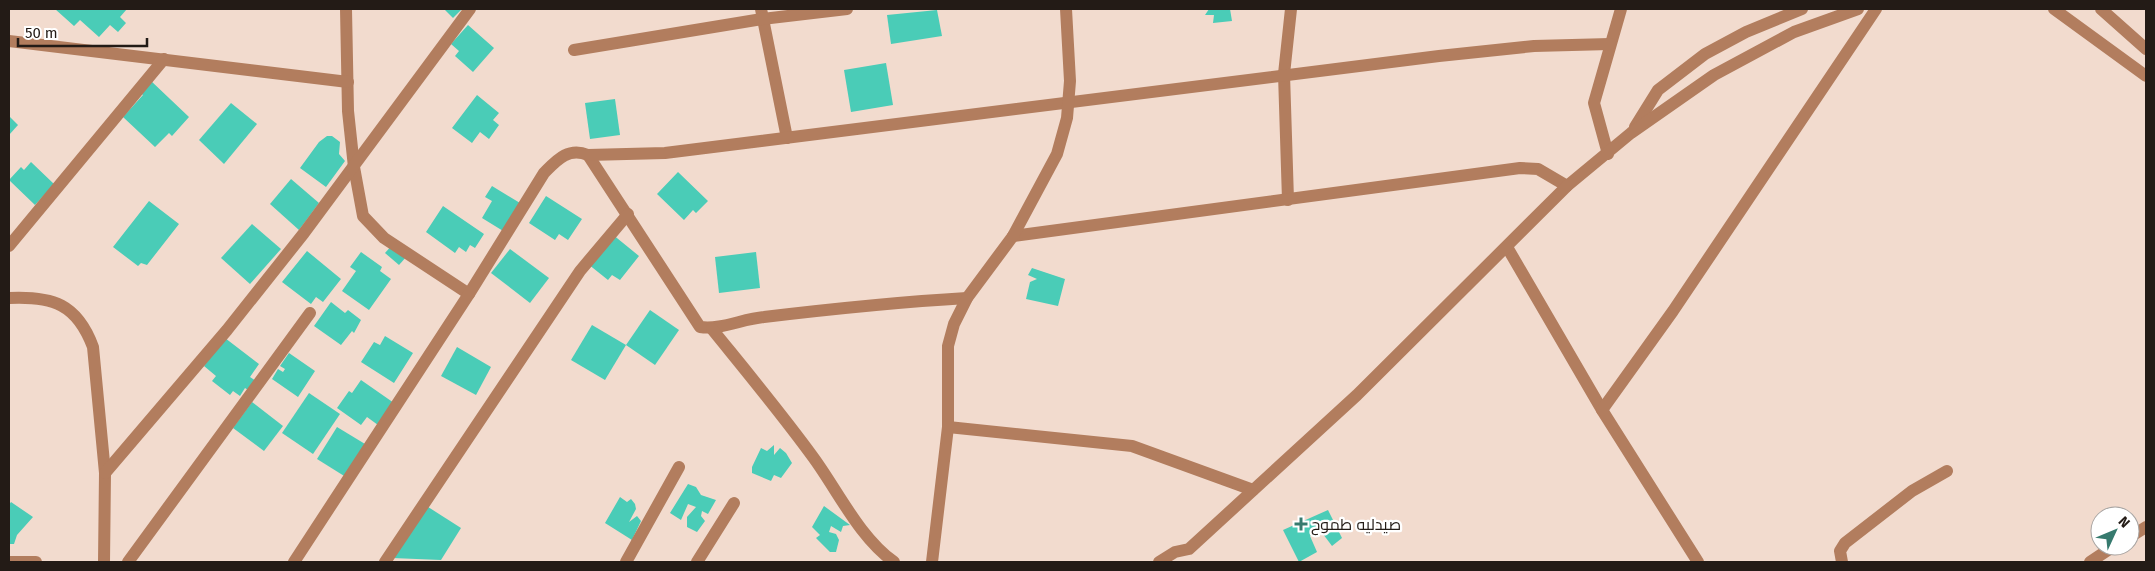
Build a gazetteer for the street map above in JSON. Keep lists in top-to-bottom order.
{
  "places": {
    "health": ["صيدليه طموح"]
  },
  "scale_bar": "50 m",
  "north": "top right"
}
